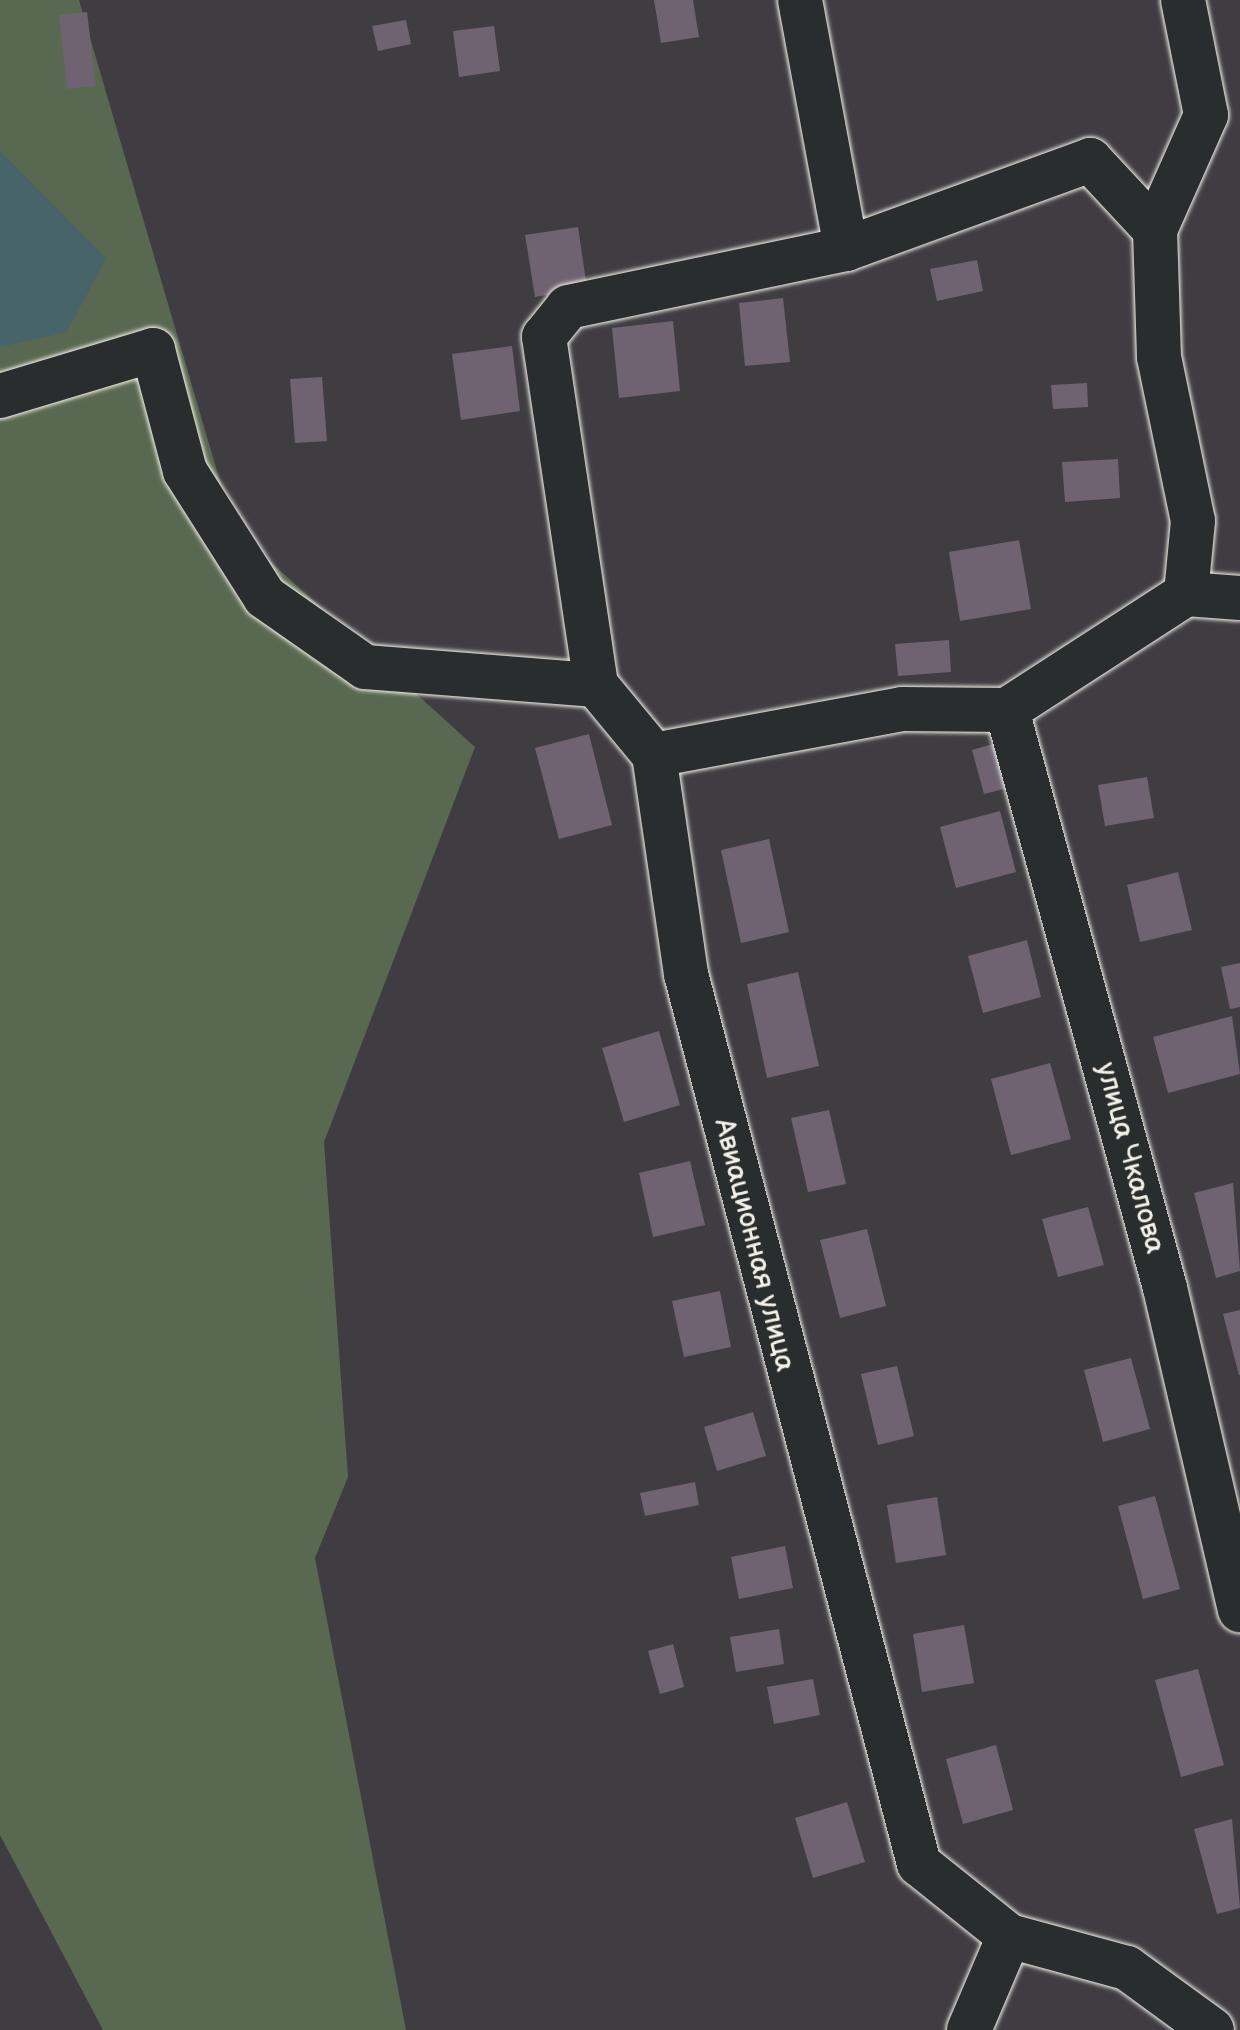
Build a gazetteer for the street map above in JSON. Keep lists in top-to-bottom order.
{
  "streets": {
    "street": ["улица Чкалова", "Авиационная улица"]
  }
}
